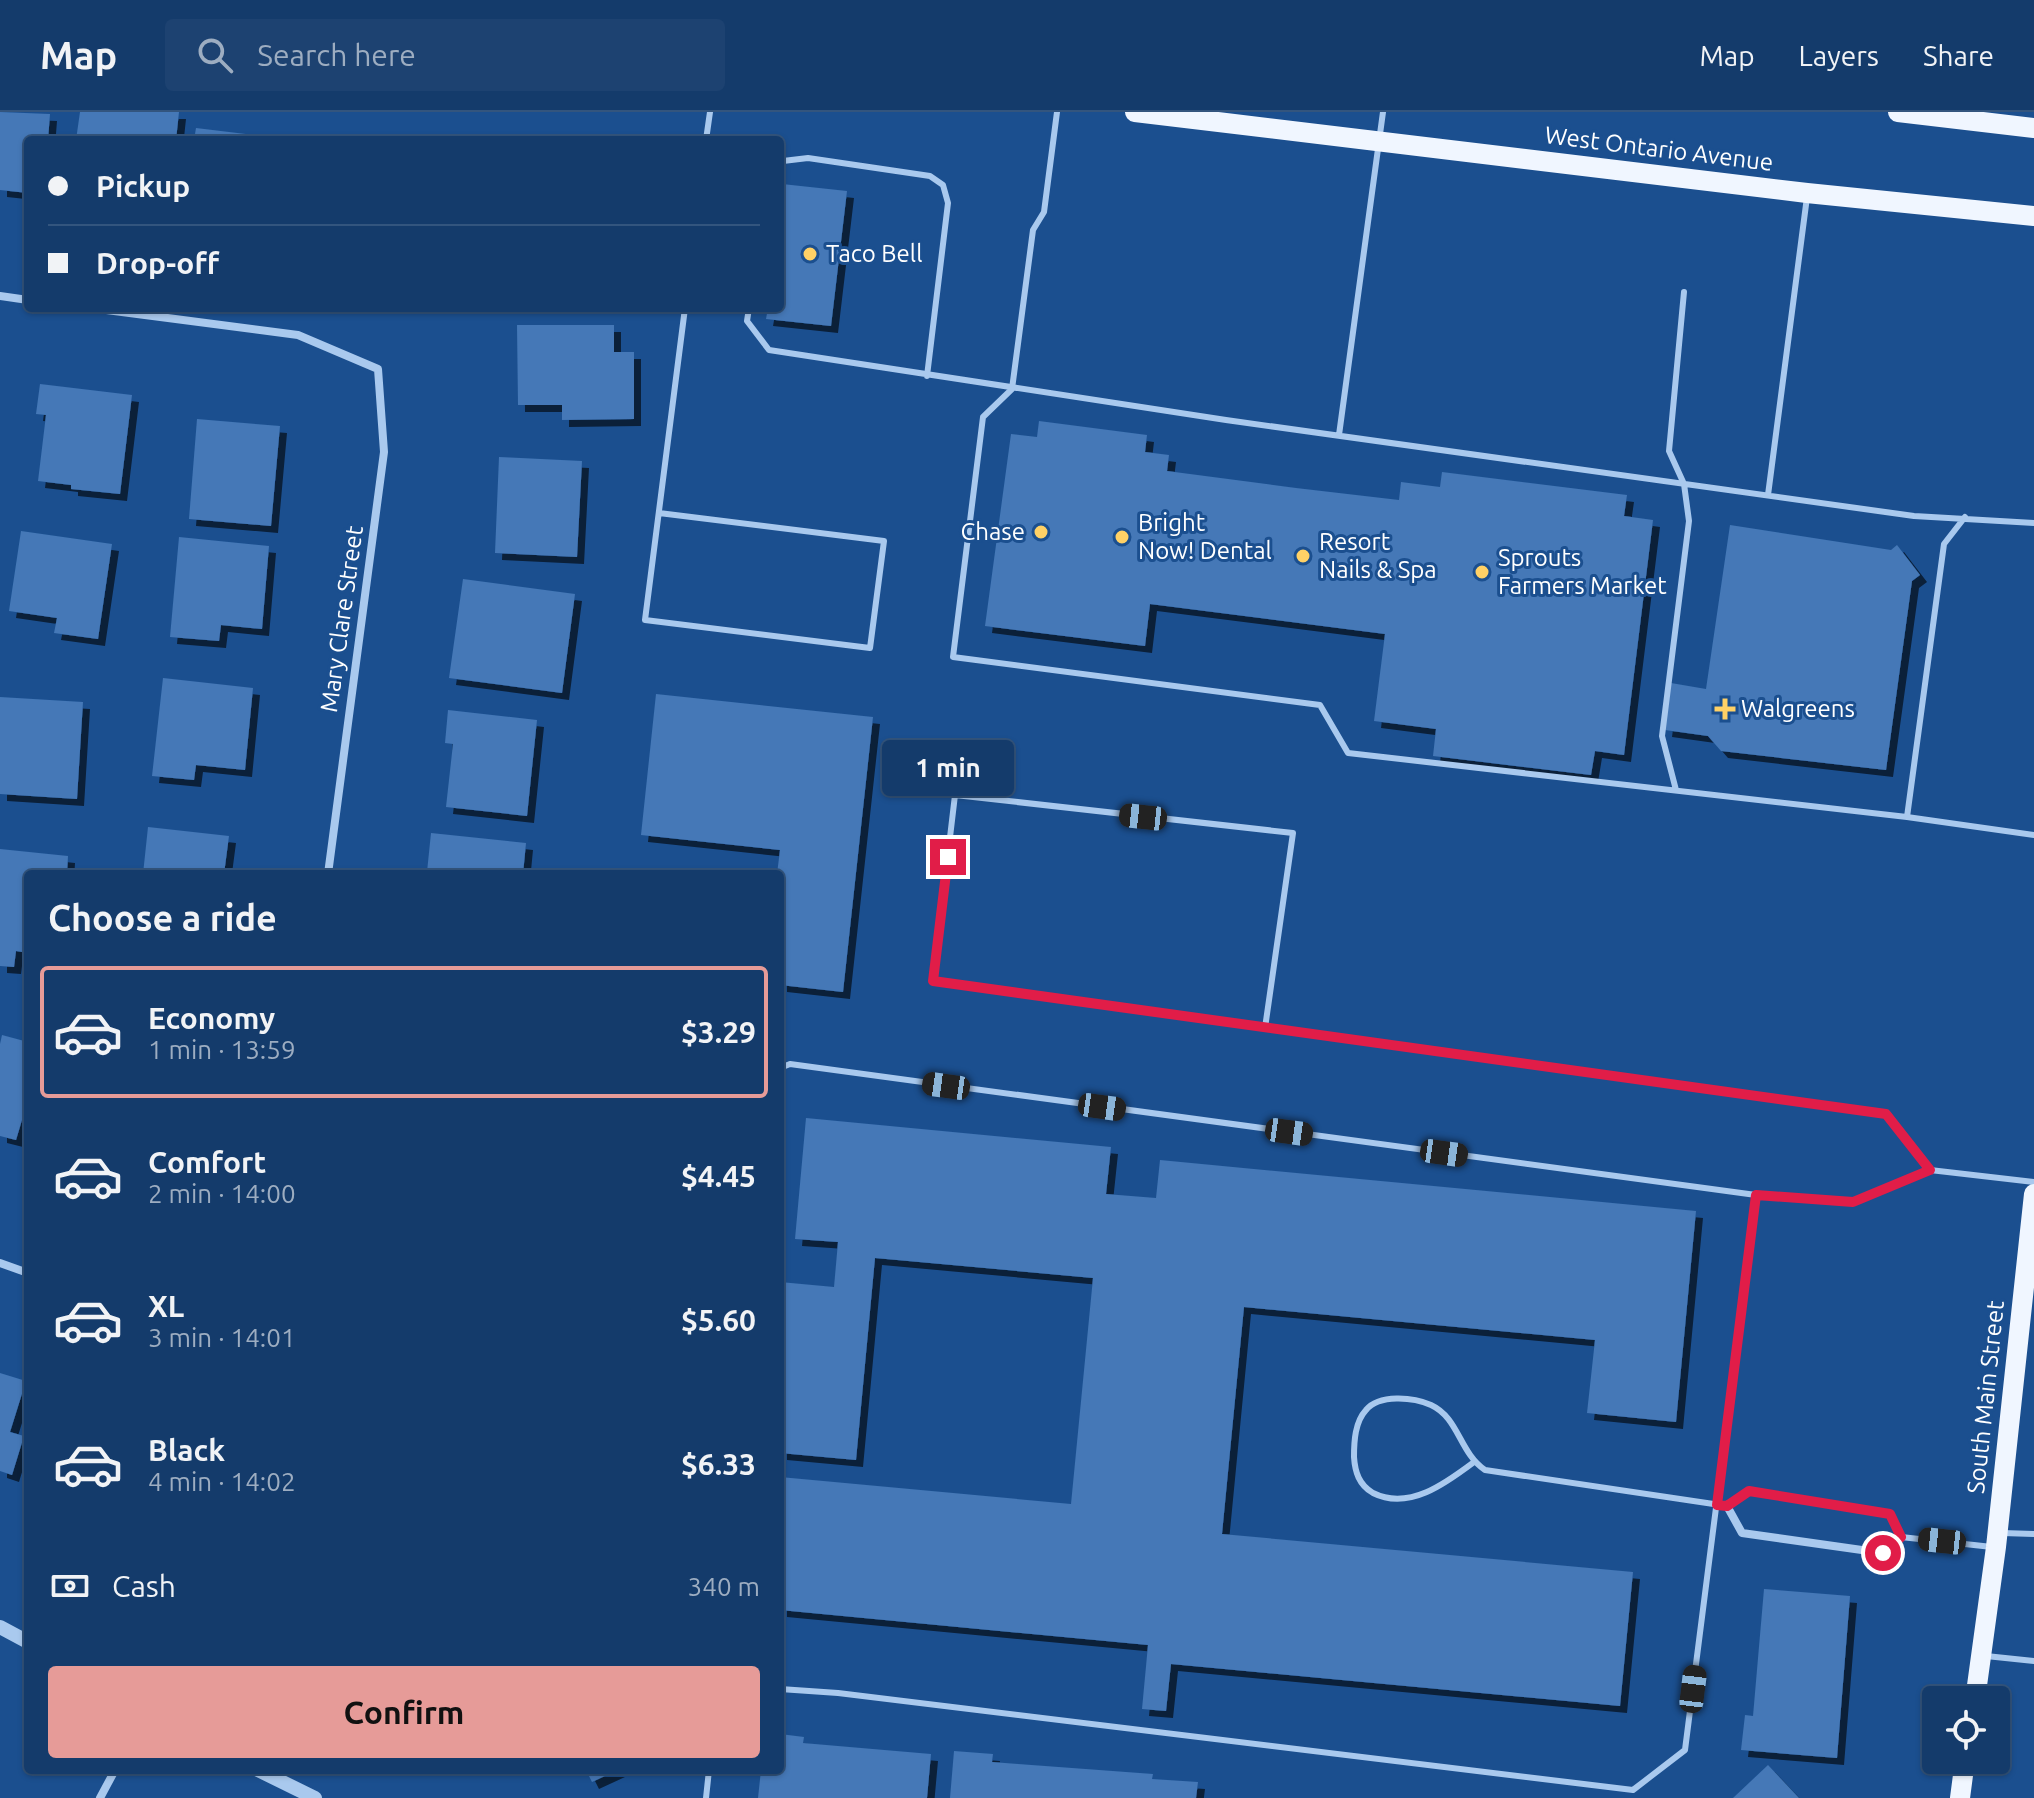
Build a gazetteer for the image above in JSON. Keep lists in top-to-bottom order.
{
  "streets": {
    "main road": ["West Ontario Avenue", "South Main Street"],
    "street": ["Mary Clare Street"]
  },
  "places": {
    "other": [
      "Taco Bell",
      "Chase",
      "Bright Now! Dental",
      "Resort Nails & Spa",
      "Sprouts Farmers Market"
    ],
    "health": ["Walgreens"]
  },
  "page": {
    "header": "Map",
    "search": "Search here",
    "nav": ["Map", "Layers", "Share"],
    "banner": ["Pickup", "Drop-off"],
    "bubble": "1 min",
    "heading": "Choose a ride",
    "list": [
      {
        "name": "Economy",
        "note": "1 min · 13:59",
        "value": "$3.29"
      },
      {
        "name": "Comfort",
        "note": "2 min · 14:00",
        "value": "$4.45"
      },
      {
        "name": "XL",
        "note": "3 min · 14:01",
        "value": "$5.60"
      },
      {
        "name": "Black",
        "note": "4 min · 14:02",
        "value": "$6.33"
      }
    ],
    "pay": ["Cash", "340 m"],
    "buttons": "Confirm"
  }
}
